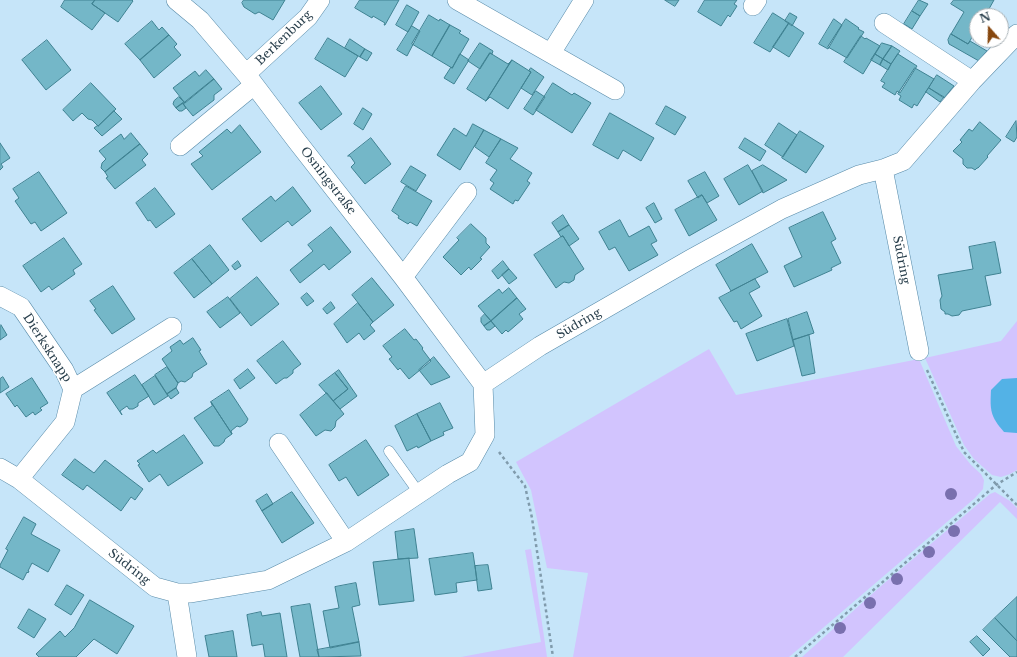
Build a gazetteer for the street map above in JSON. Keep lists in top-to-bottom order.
{
  "streets": {
    "street": [
      "Berkenburg",
      "Osningstraße",
      "Südring",
      "Dierksknapp"
    ]
  },
  "crossings": [
    ["Berkenburg", "Osningstraße"],
    ["Osningstraße", "Südring"],
    ["Südring", "Dierksknapp"]
  ],
  "north": "top"
}
